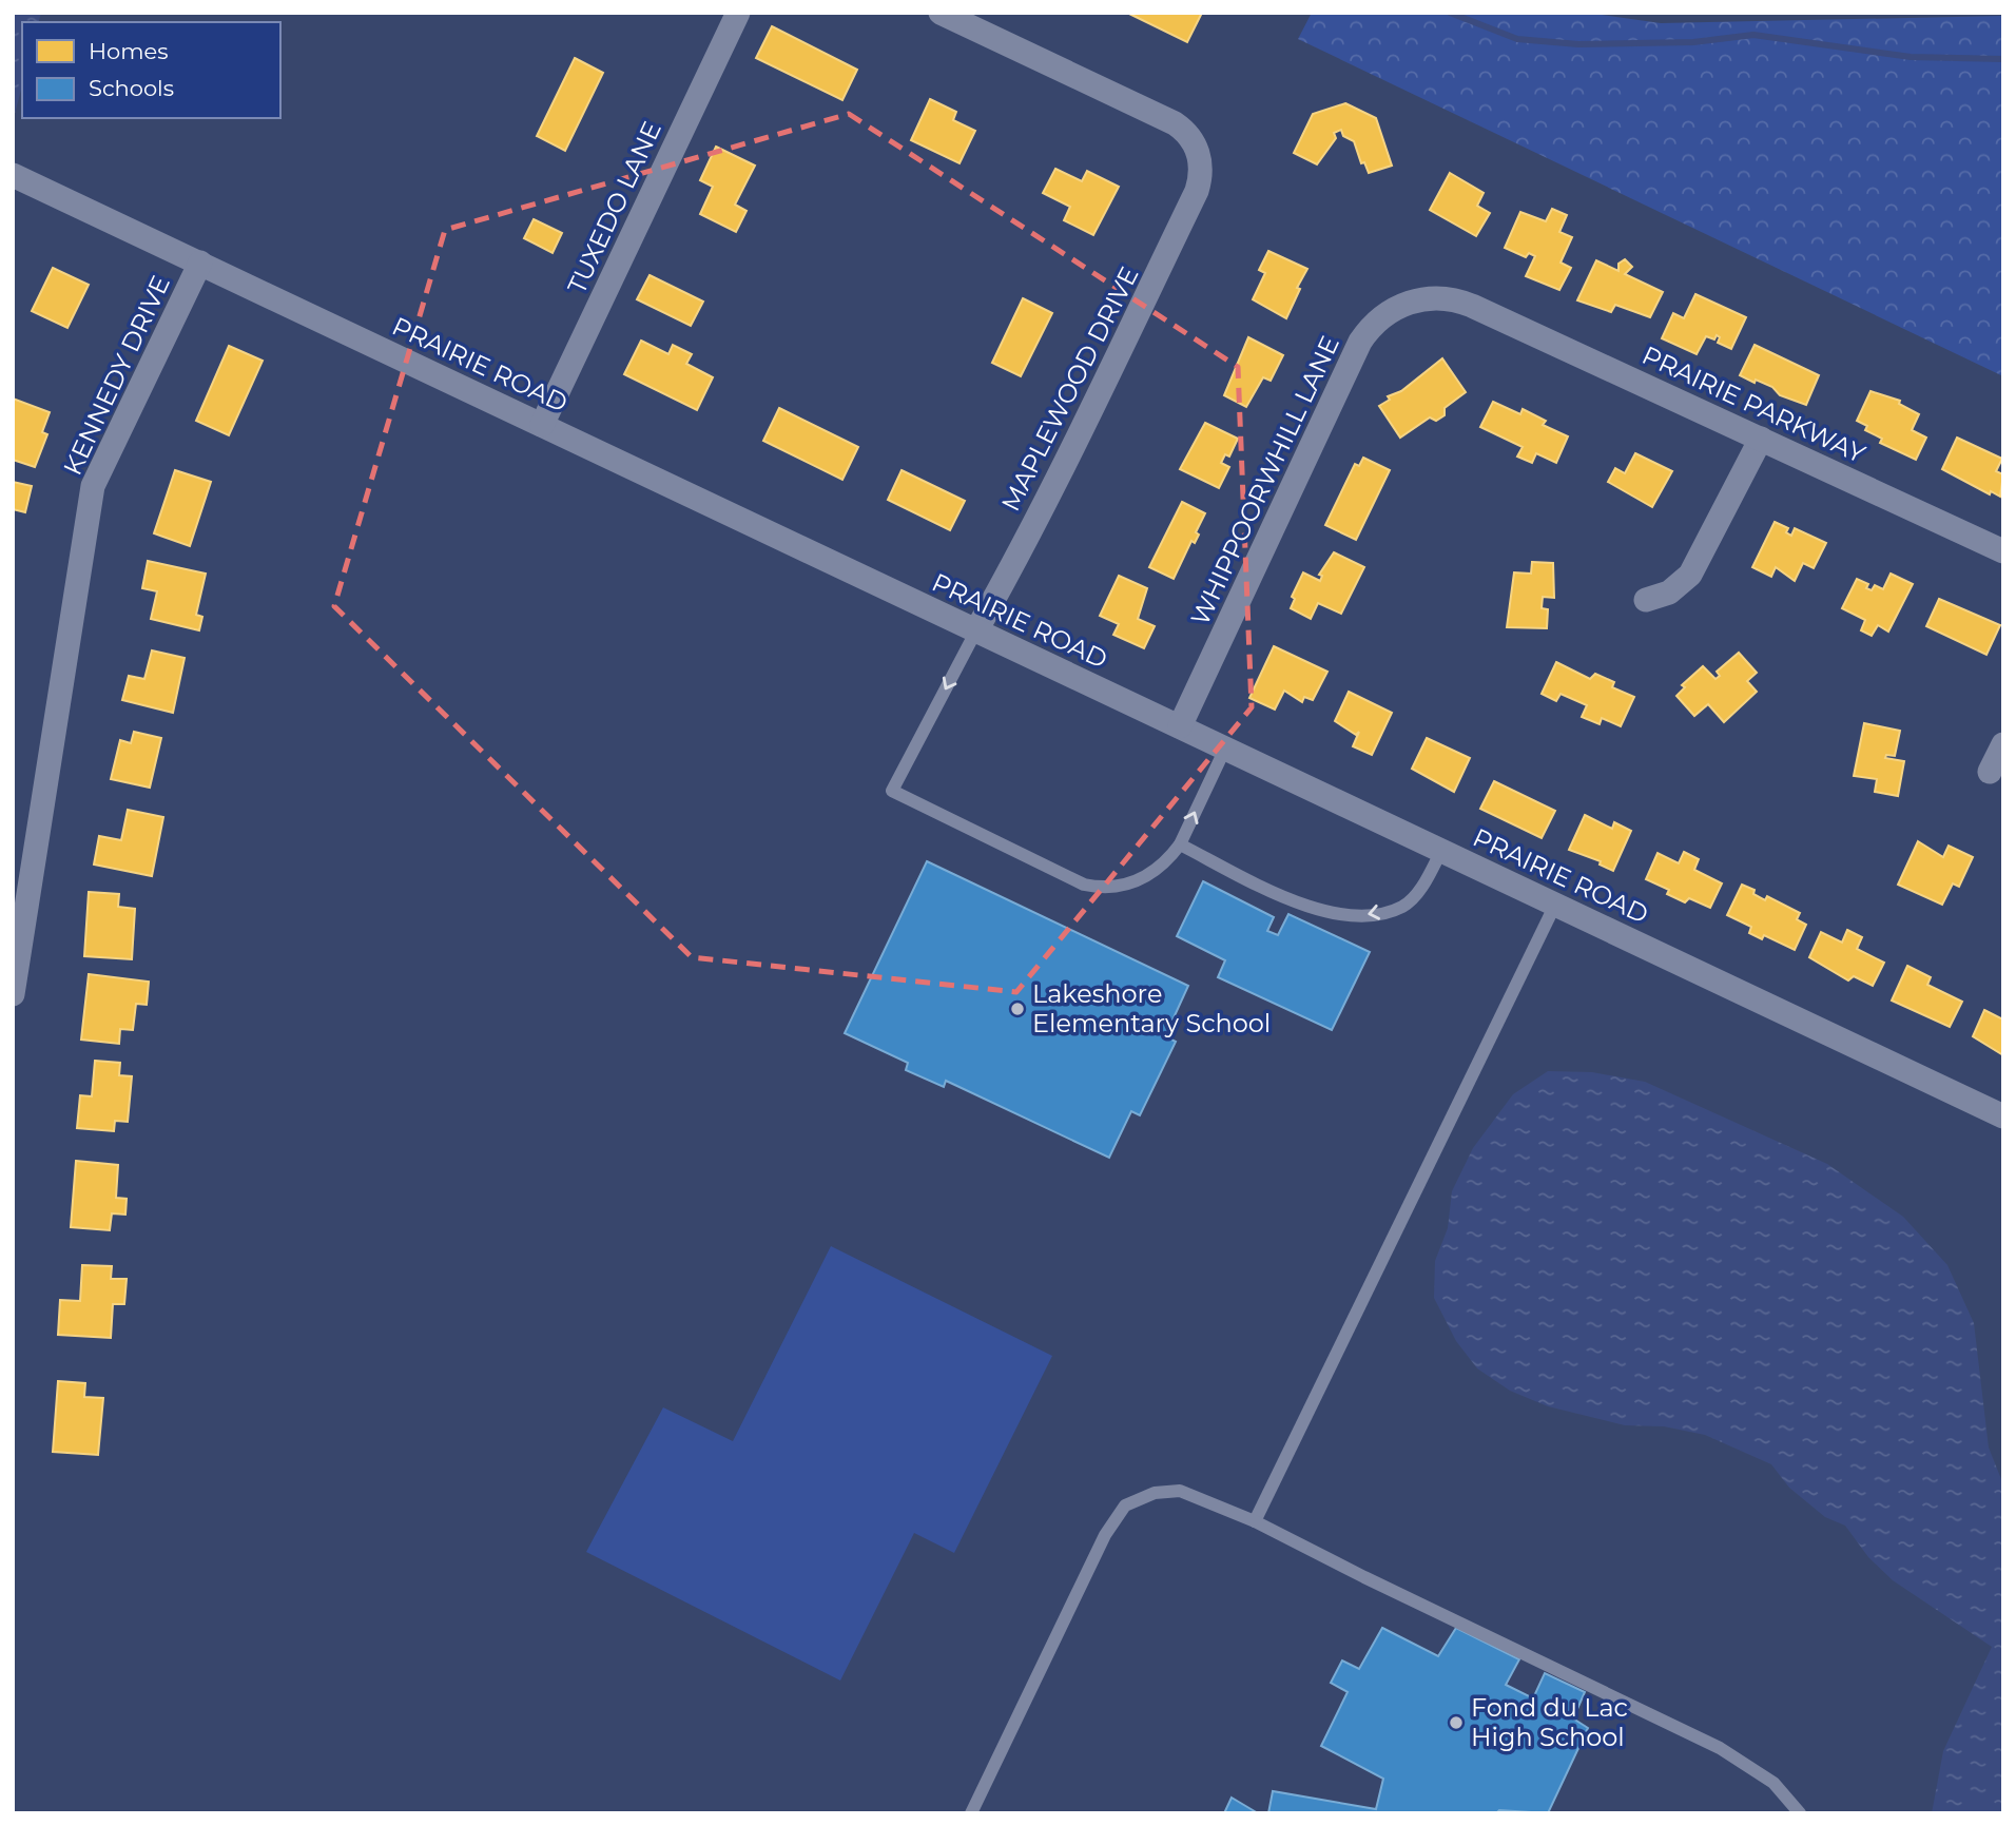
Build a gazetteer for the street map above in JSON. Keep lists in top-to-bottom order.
{
  "streets": {
    "street": [
      "TUXEDO LANE",
      "PRAIRIE ROAD",
      "KENNEDY DRIVE",
      "MAPLEWOOD DRIVE",
      "PRAIRIE PARKWAY",
      "WHIPPOORWHILL LANE"
    ]
  },
  "crossings": [
    ["TUXEDO LANE", "PRAIRIE ROAD"],
    ["PRAIRIE ROAD", "KENNEDY DRIVE"],
    ["PRAIRIE ROAD", "MAPLEWOOD DRIVE"],
    ["PRAIRIE ROAD", "WHIPPOORWHILL LANE"],
    ["PRAIRIE PARKWAY", "WHIPPOORWHILL LANE"]
  ],
  "places": ["Lakeshore Elementary School", "Fond du Lac High School"],
  "legend": ["Homes", "Schools"]
}
